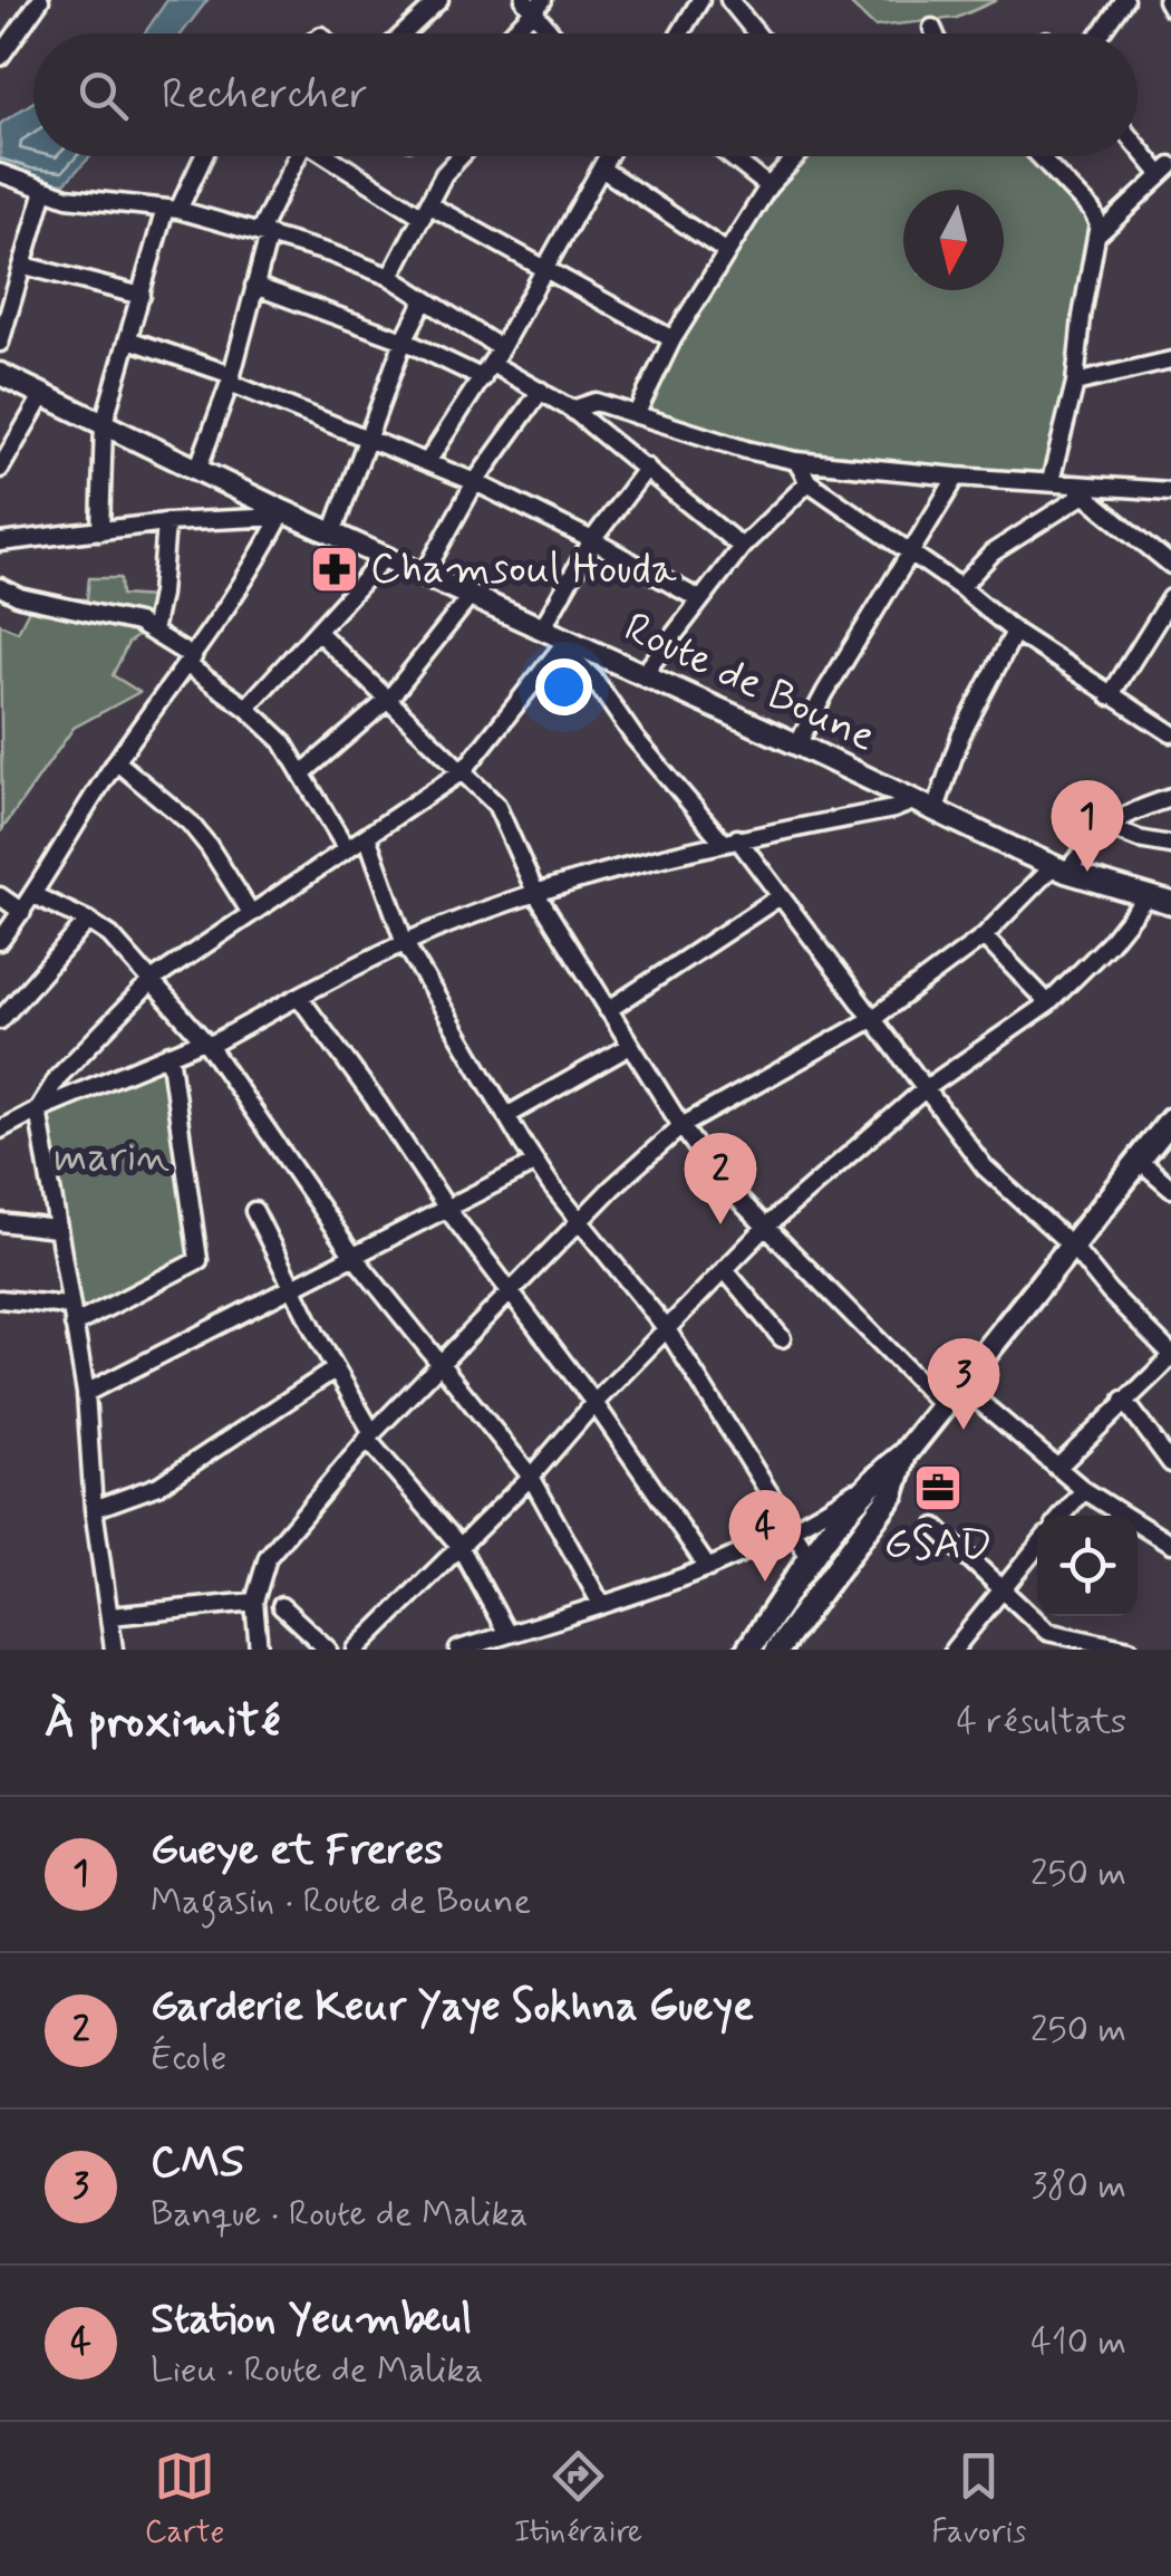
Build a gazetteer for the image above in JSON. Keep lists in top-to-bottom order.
{
  "streets": {
    "street": ["Route de Boune"]
  },
  "parks": ["marin"],
  "places": {
    "pharmacy": ["Chamsoul Houda"],
    "office": ["GSAD"]
  },
  "north": "bottom",
  "page": {
    "search": "Rechercher",
    "pins": [
      "1",
      "2",
      "3",
      "4"
    ],
    "heading": ["À proximité", "4 résultats"],
    "list": [
      {
        "mark": "1",
        "name": "Gueye et Freres",
        "note": "Magasin · Route de Boune",
        "value": "250 m"
      },
      {
        "mark": "2",
        "name": "Garderie Keur Yaye Sokhna Gueye",
        "note": "École",
        "value": "250 m"
      },
      {
        "mark": "3",
        "name": "CMS",
        "note": "Banque · Route de Malika",
        "value": "380 m"
      },
      {
        "mark": "4",
        "name": "Station Yeumbeul",
        "note": "Lieu · Route de Malika",
        "value": "410 m"
      }
    ],
    "nav": ["Carte", "Itinéraire", "Favoris"]
  }
}
